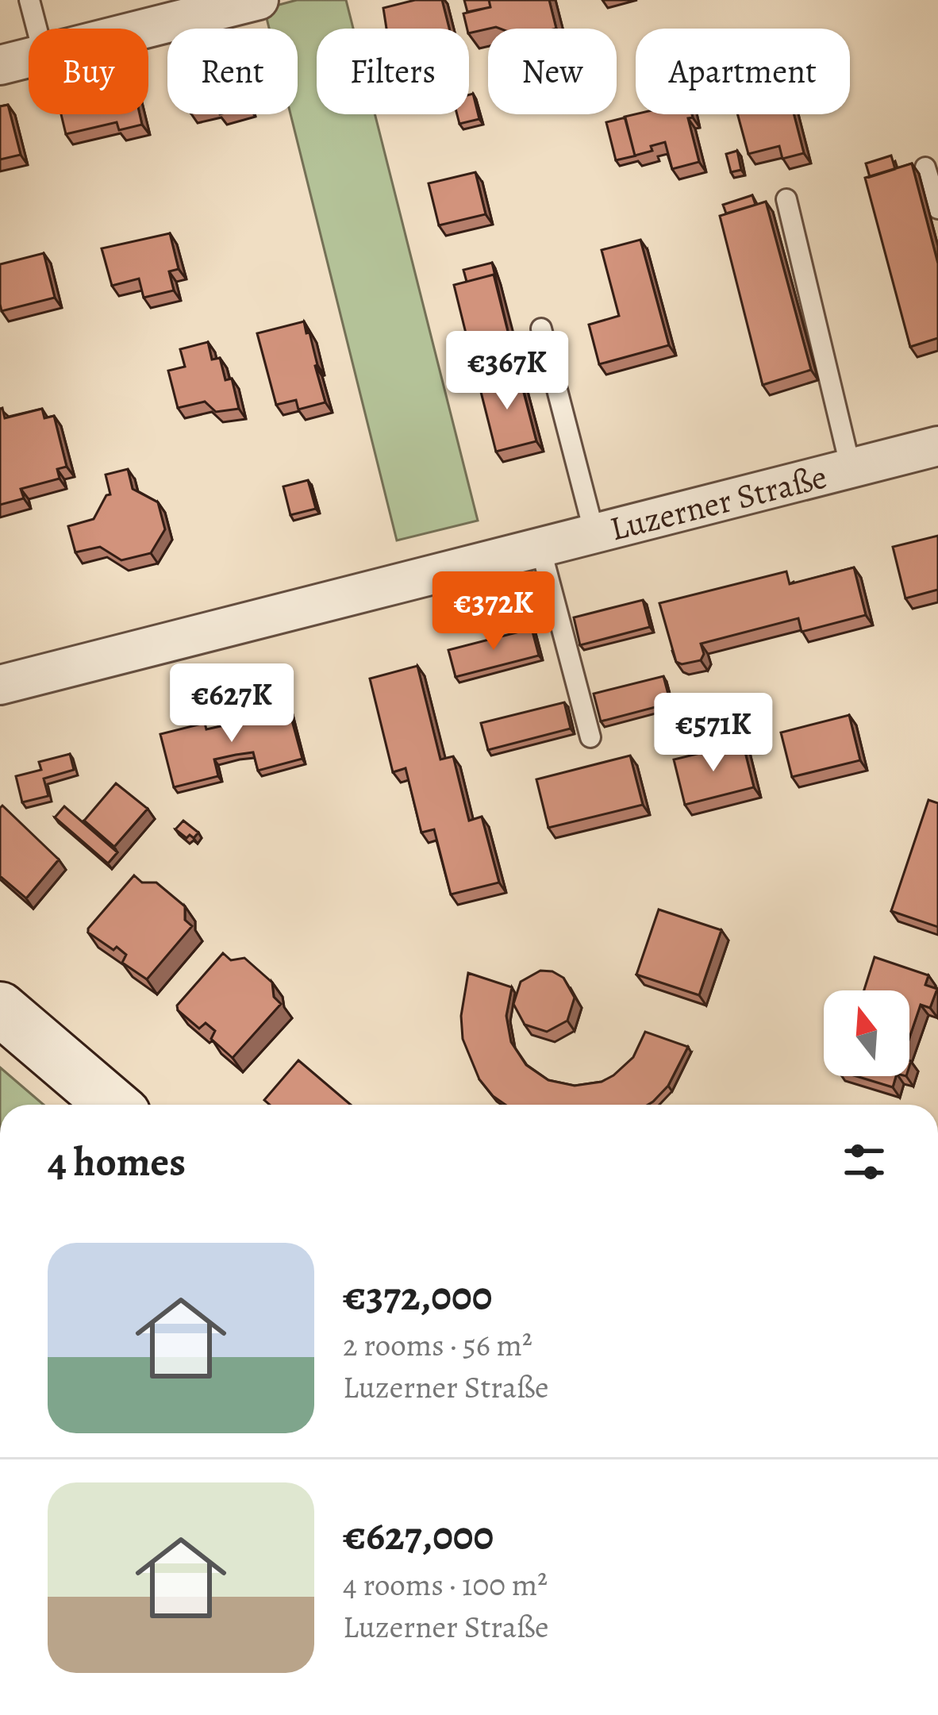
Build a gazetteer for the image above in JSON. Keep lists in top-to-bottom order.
{
  "streets": {
    "street": ["Luzerner Straße"]
  },
  "north": "top",
  "page": {
    "chip": [
      "Buy",
      "Rent",
      "Filters",
      "New",
      "Apartment"
    ],
    "price": [
      "€367K",
      "€372K",
      "€627K",
      "€571K"
    ],
    "heading": "4 homes",
    "list": [
      {
        "name": "€372,000",
        "note": "2 rooms · 56 m² · Luzerner Straße"
      },
      {
        "name": "€627,000",
        "note": "4 rooms · 100 m² · Luzerner Straße"
      }
    ]
  }
}
